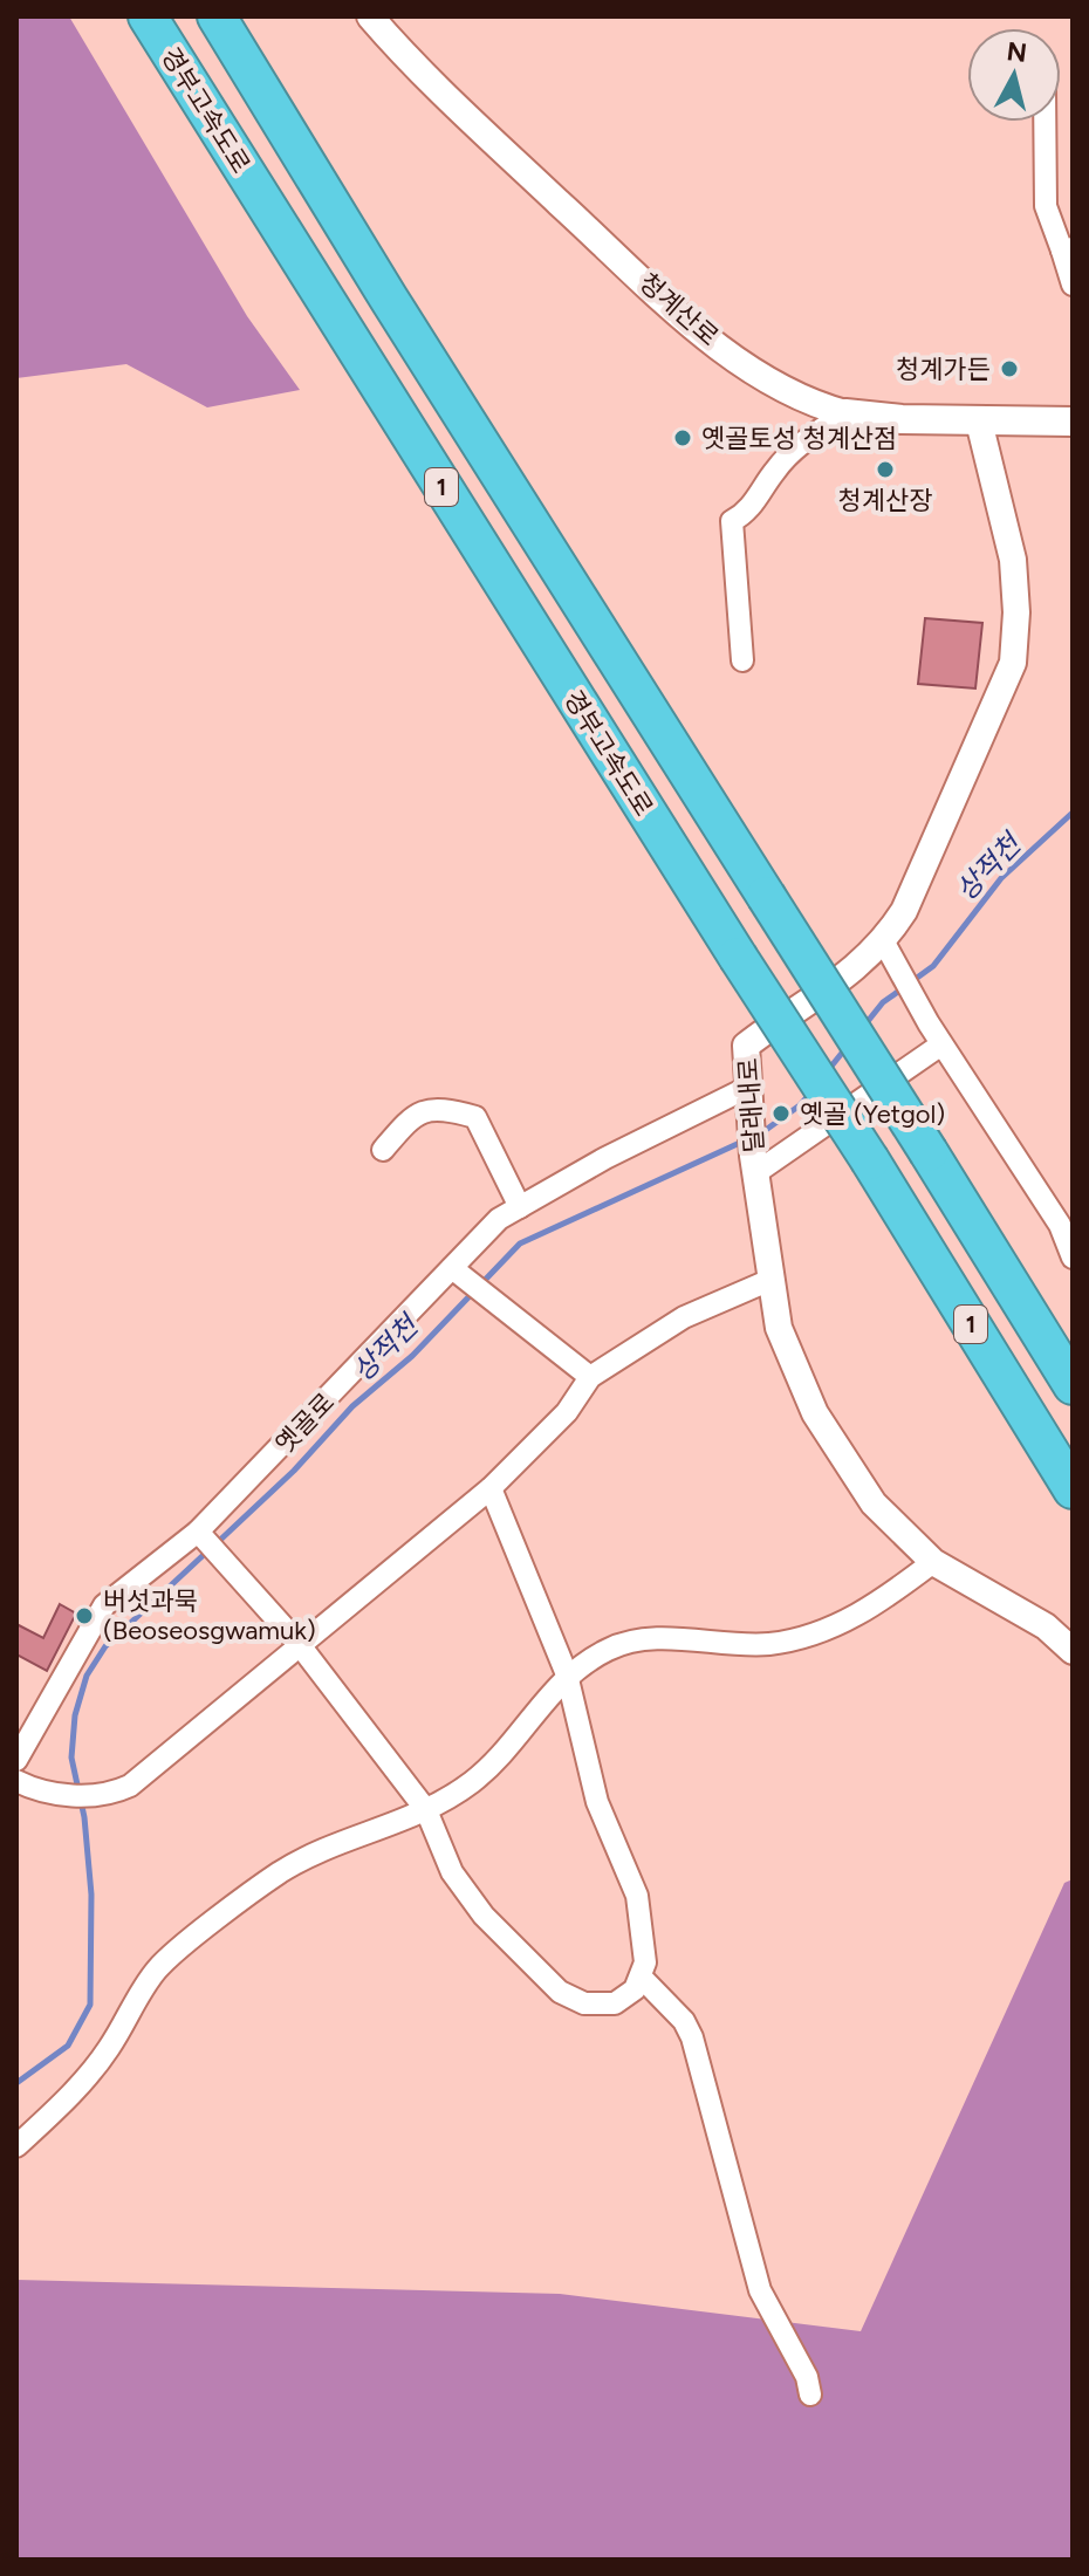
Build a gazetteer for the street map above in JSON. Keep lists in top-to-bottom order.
{
  "streets": {
    "highway": ["경부고속도로", "1"],
    "main road": ["청계산로"],
    "street": ["달래내로", "옛골로"]
  },
  "crossings": [
    ["청계산로", "달래내로"],
    ["달래내로", "옛골로"]
  ],
  "water": ["상적천"],
  "places": [
    "청계가든",
    "옛골토성 청계산점",
    "청계산장",
    "옛골 (Yetgol)",
    "버섯과묵 (Beoseosgwamuk)"
  ],
  "north": "top"
}
